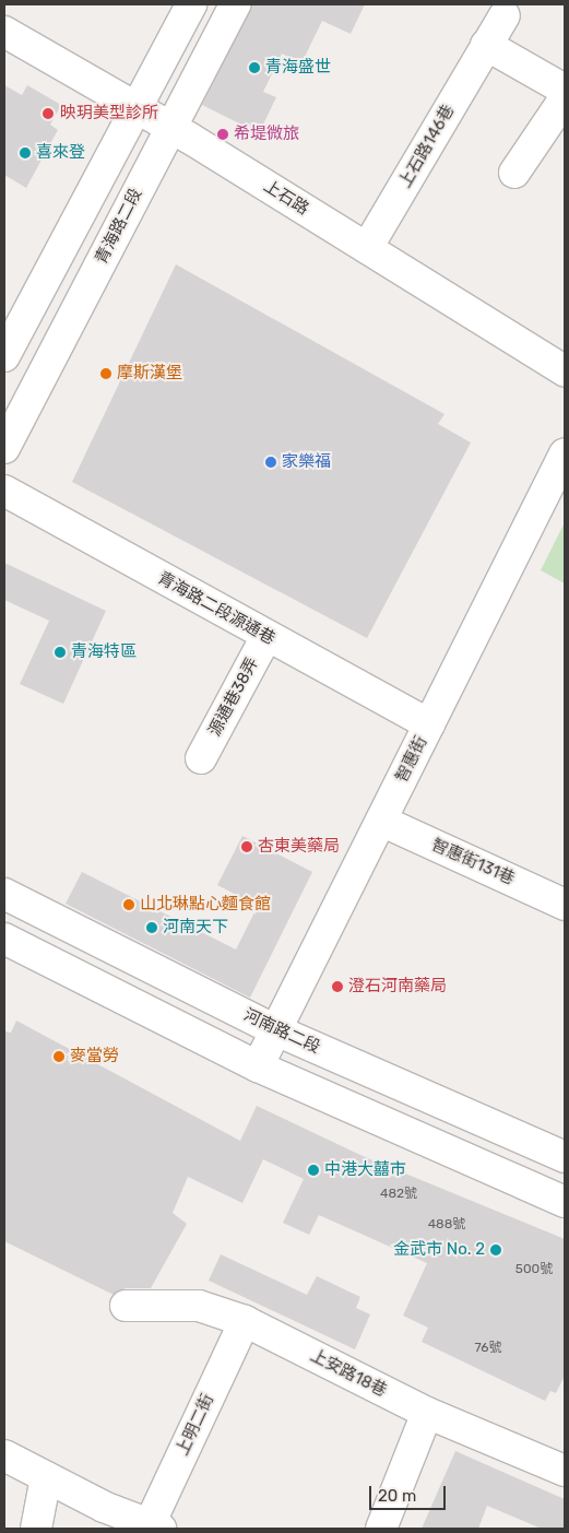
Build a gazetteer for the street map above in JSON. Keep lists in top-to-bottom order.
{
  "streets": {
    "street": [
      "上石路146巷",
      "上石路",
      "青海路二段",
      "青海路二段源通巷",
      "源通巷38弄",
      "智惠街",
      "智惠街131巷",
      "河南路二段",
      "上安路18巷",
      "上明二街"
    ]
  },
  "crossings": [
    ["上石路146巷", "上石路"],
    ["上石路", "青海路二段"],
    ["青海路二段源通巷", "源通巷38弄"],
    ["青海路二段源通巷", "智惠街"],
    ["智惠街", "智惠街131巷"],
    ["智惠街", "河南路二段"],
    ["上安路18巷", "上明二街"]
  ],
  "places": [
    "青海盛世",
    "映玥美型診所",
    "希堤微旅",
    "喜來登",
    "摩斯漢堡",
    "家樂福",
    "青海特區",
    "杏東美藥局",
    "山北琳點心麵食館",
    "河南天下",
    "澄石河南藥局",
    "麥當勞",
    "中港大囍市",
    "金武市 No. 2"
  ],
  "house_numbers": [
    "482號",
    "488號",
    "500號",
    "76號"
  ],
  "scale_bar": "20 m"
}
